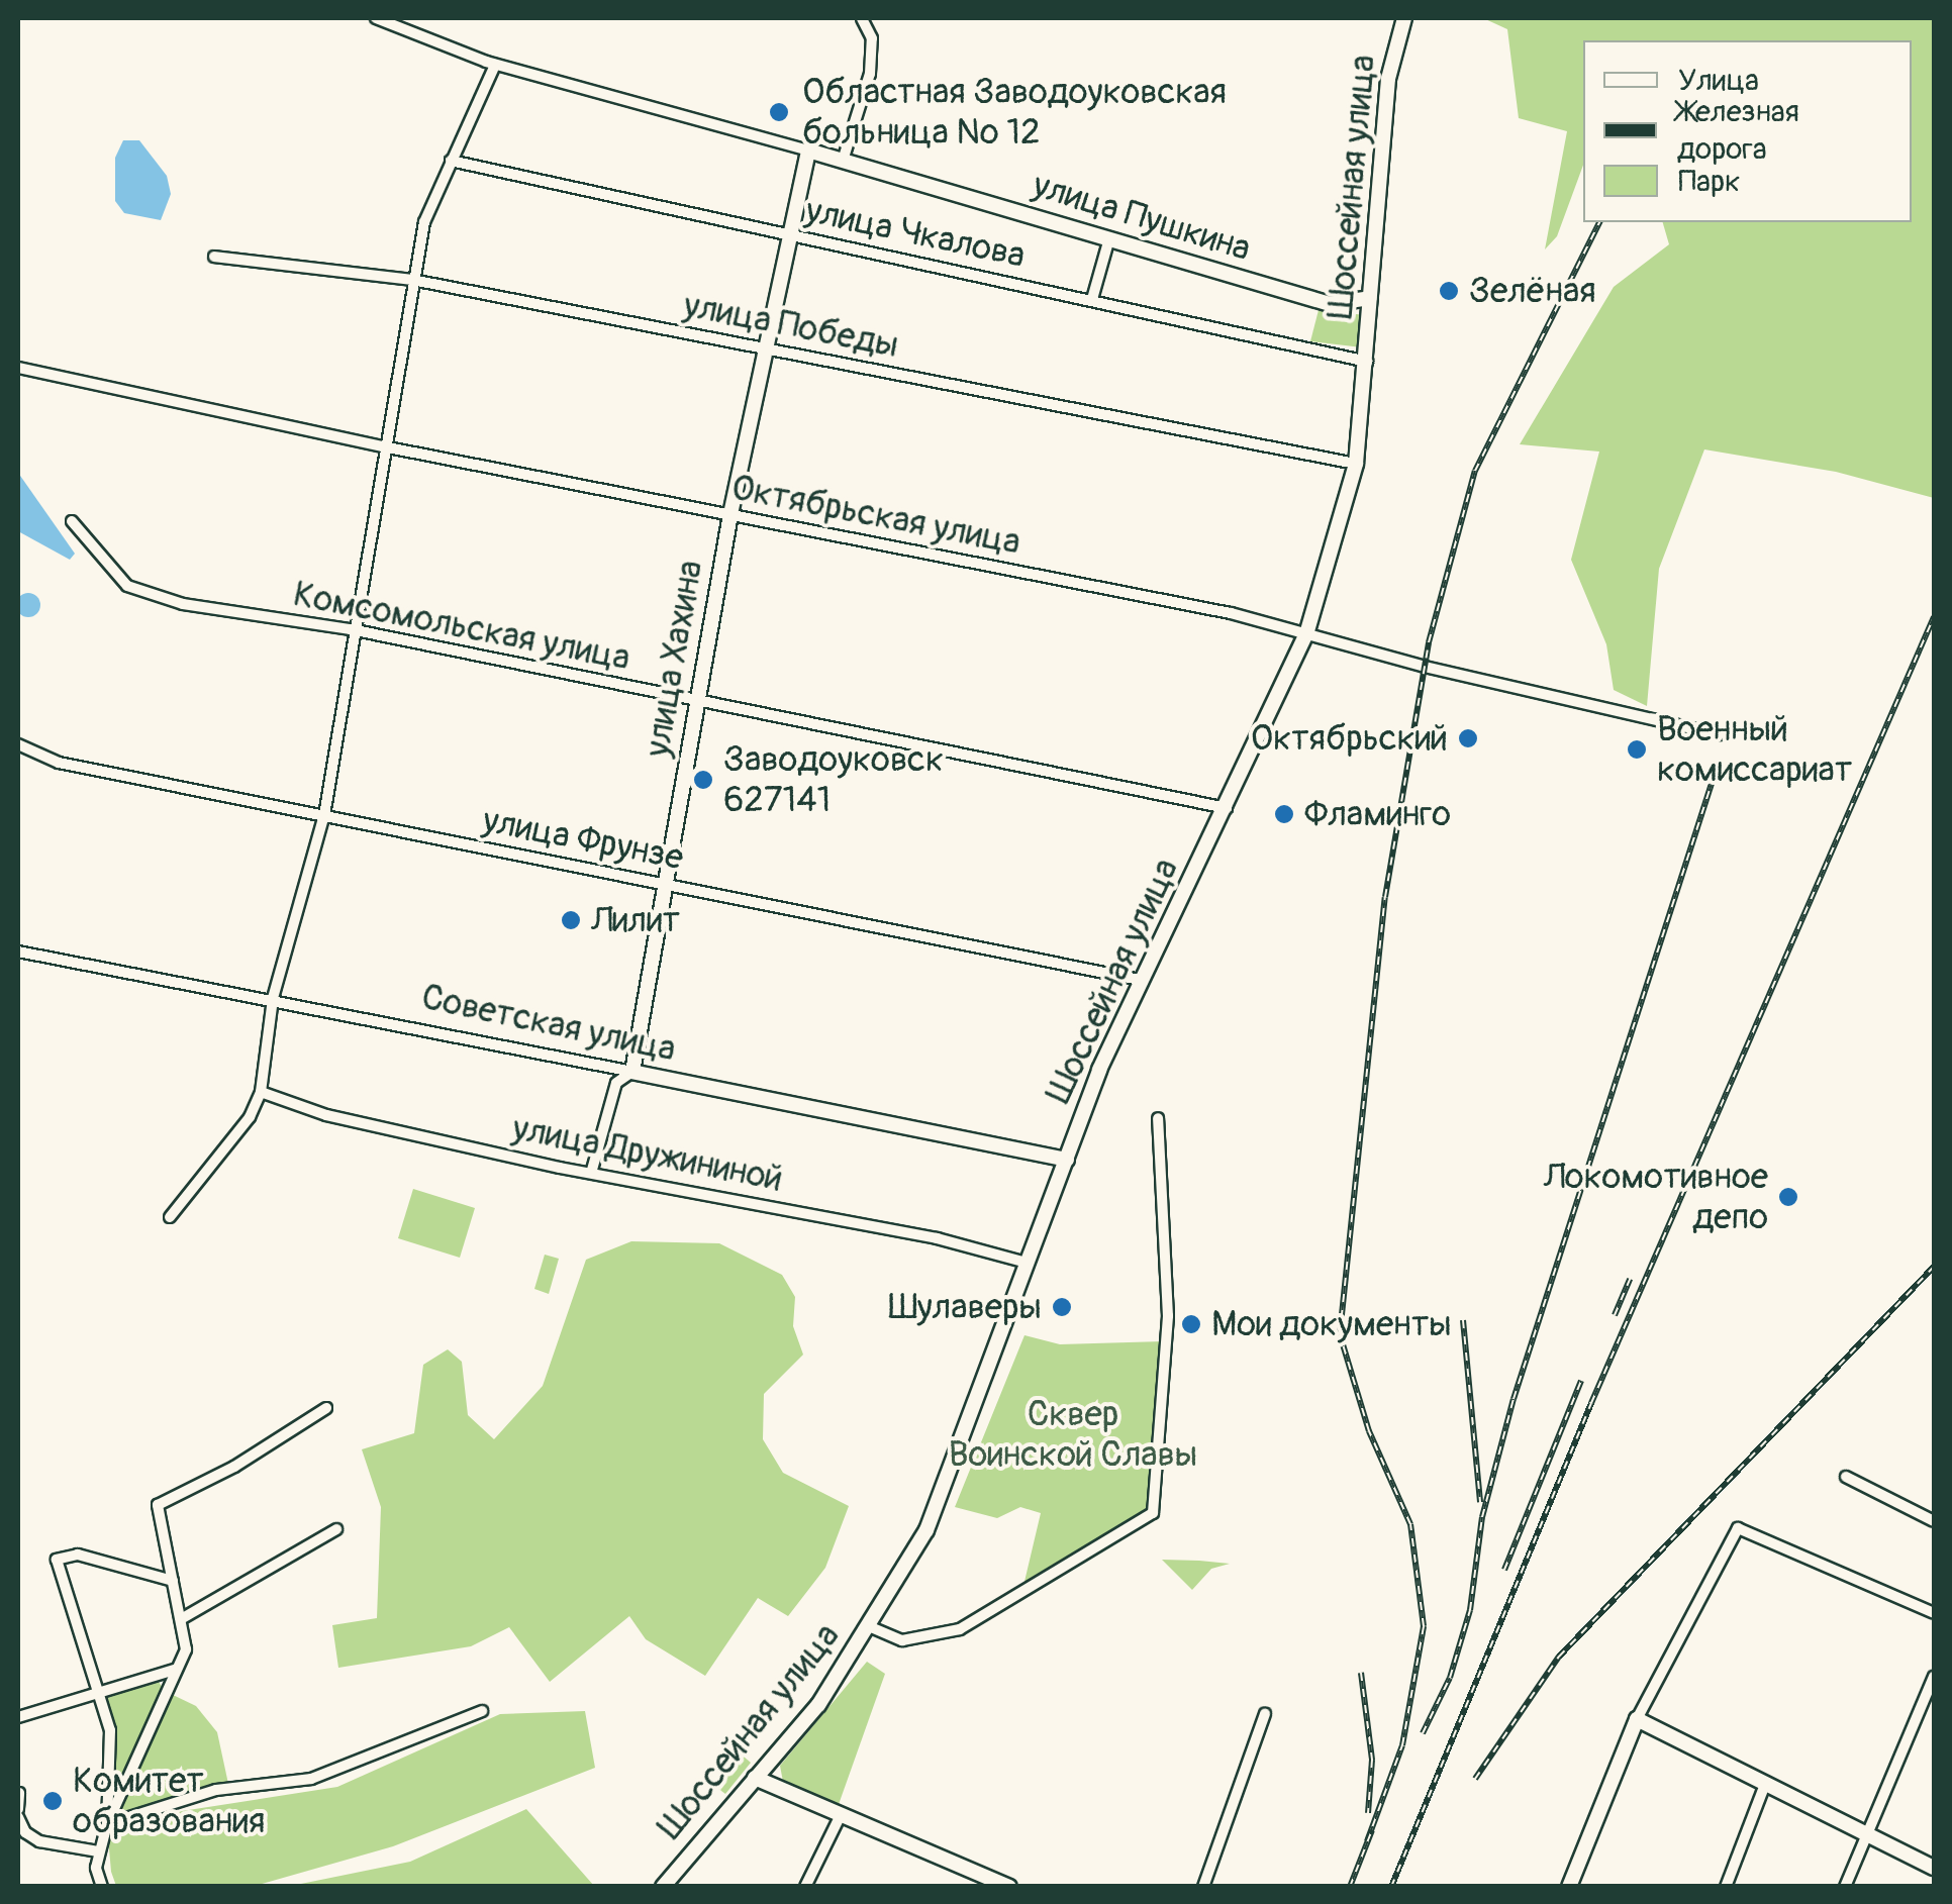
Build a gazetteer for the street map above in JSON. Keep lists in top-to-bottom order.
{
  "streets": {
    "street": [
      "Шоссейная улица",
      "улица Пушкина",
      "улица Чкалова",
      "улица Победы",
      "Октябрьская улица",
      "Комсомольская улица",
      "улица Хахина",
      "улица Фрунзе",
      "Советская улица",
      "улица Дружининой"
    ]
  },
  "crossings": [
    ["Шоссейная улица", "улица Пушкина"],
    ["Шоссейная улица", "улица Чкалова"],
    ["Шоссейная улица", "улица Победы"],
    ["Шоссейная улица", "Октябрьская улица"],
    ["Шоссейная улица", "Комсомольская улица"],
    ["Шоссейная улица", "улица Фрунзе"],
    ["Шоссейная улица", "Советская улица"],
    ["Шоссейная улица", "улица Дружининой"],
    ["улица Пушкина", "улица Хахина"],
    ["улица Чкалова", "улица Хахина"],
    ["улица Победы", "улица Хахина"],
    ["Октябрьская улица", "улица Хахина"],
    ["Комсомольская улица", "улица Хахина"],
    ["улица Хахина", "улица Фрунзе"],
    ["улица Хахина", "Советская улица"],
    ["улица Хахина", "улица Дружининой"]
  ],
  "parks": ["Сквер Воинской Славы"],
  "places": [
    "Областная Заводоуковская больница № 12",
    "Зелёная",
    "Октябрьский",
    "Военный комиссариат",
    "Заводоуковск 627141",
    "Фламинго",
    "Лилит",
    "Локомотивное депо",
    "Шулаверы",
    "Мои документы",
    "Комитет образования"
  ],
  "legend": ["Улица", "Железная дорога", "Парк"]
}
